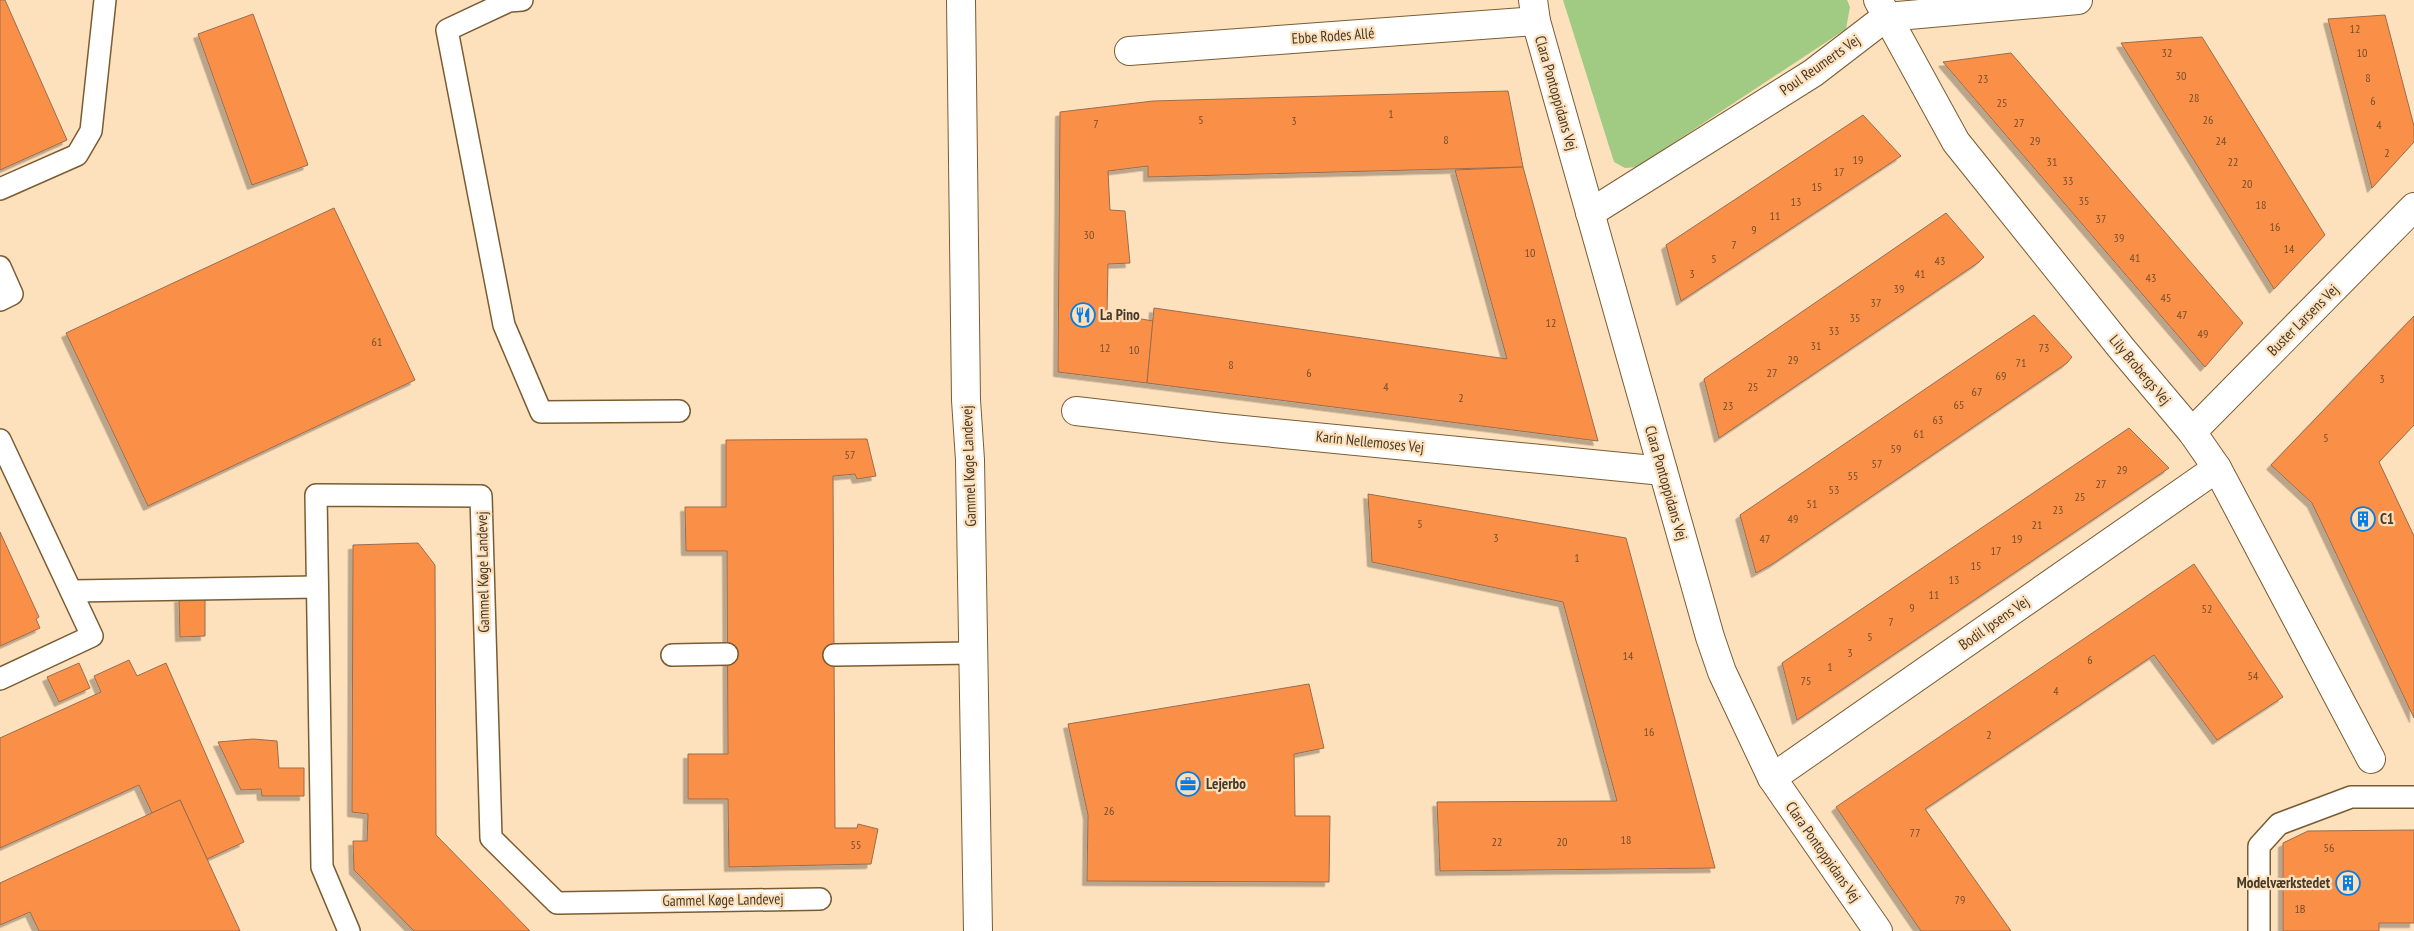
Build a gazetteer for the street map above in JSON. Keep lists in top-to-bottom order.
{
  "streets": {
    "street": [
      "Ebbe Rodes Allé",
      "Poul Reumerts Vej",
      "Clara Pontoppidans Vej",
      "Buster Larsens Vej",
      "Lily Brobergs Vej",
      "Karin Nellemoses Vej",
      "Gammel Køge Landevej",
      "Bodil Ipsens Vej"
    ]
  },
  "crossings": [
    ["Ebbe Rodes Allé", "Clara Pontoppidans Vej"],
    ["Poul Reumerts Vej", "Clara Pontoppidans Vej"],
    ["Poul Reumerts Vej", "Lily Brobergs Vej"],
    ["Clara Pontoppidans Vej", "Karin Nellemoses Vej"],
    ["Clara Pontoppidans Vej", "Bodil Ipsens Vej"],
    ["Buster Larsens Vej", "Lily Brobergs Vej"],
    ["Lily Brobergs Vej", "Bodil Ipsens Vej"]
  ],
  "places": {
    "restaurant": ["La Pino"],
    "building": ["C1", "Modelværkstedet"],
    "office": ["Lejerbo"]
  },
  "house_numbers": [
    "12",
    "32",
    "10",
    "30",
    "8",
    "23",
    "28",
    "6",
    "25",
    "1",
    "5",
    "26",
    "3",
    "27",
    "7",
    "4",
    "8",
    "29",
    "24",
    "2",
    "19",
    "31",
    "22",
    "17",
    "33",
    "20",
    "15",
    "35",
    "13",
    "18",
    "11",
    "37",
    "16",
    "9",
    "30",
    "39",
    "7",
    "14",
    "10",
    "41",
    "5",
    "43",
    "3",
    "41",
    "43",
    "39",
    "45",
    "37",
    "47",
    "35",
    "12",
    "33",
    "49",
    "61",
    "31",
    "12",
    "73",
    "10",
    "29",
    "71",
    "8",
    "6",
    "27",
    "69",
    "3",
    "4",
    "25",
    "67",
    "2",
    "65",
    "23",
    "63",
    "61",
    "5",
    "59",
    "57",
    "57",
    "29",
    "55",
    "27",
    "53",
    "25",
    "51",
    "23",
    "49",
    "5",
    "21",
    "3",
    "47",
    "19",
    "17",
    "1",
    "15",
    "13",
    "11",
    "9",
    "52",
    "7",
    "5",
    "3",
    "14",
    "6",
    "1",
    "54",
    "75",
    "4",
    "16",
    "2",
    "26",
    "77",
    "18",
    "22",
    "20",
    "55",
    "56",
    "79",
    "1B"
  ]
}
